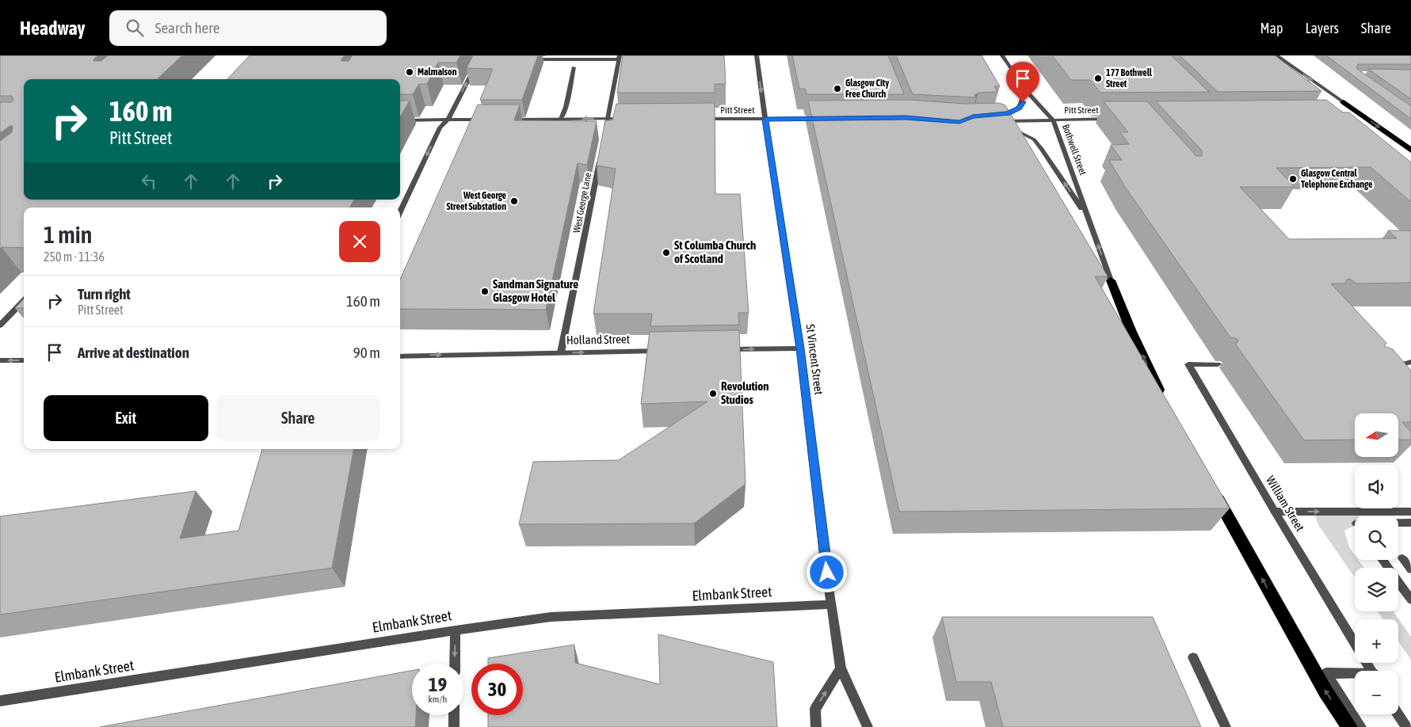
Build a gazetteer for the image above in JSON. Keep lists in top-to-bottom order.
{
  "streets": {
    "street": [
      "Pitt Street",
      "Bothwell Street",
      "West George Lane",
      "Holland Street",
      "St Vincent Street",
      "William Street",
      "Elmbank Street"
    ]
  },
  "crossings": [
    ["Pitt Street", "Bothwell Street"],
    ["Pitt Street", "St Vincent Street"],
    ["West George Lane", "Holland Street"],
    ["St Vincent Street", "Elmbank Street"]
  ],
  "one_way": ["Holland Street"],
  "places": [
    "Malmaison",
    "177 Bothwell Street",
    "Glasgow City Free Church",
    "Glasgow Central Telephone Exchange",
    "West George Street Substation",
    "St Columba Church of Scotland",
    "Sandman Signature Glasgow Hotel",
    "Revolution Studios"
  ],
  "north": "left",
  "page": {
    "header": "Headway",
    "search": "Search here",
    "nav": ["Map", "Layers", "Share"],
    "turn": ["160 m", "Pitt Street"],
    "heading": ["1 min", "250 m · 11:36"],
    "list": [
      {
        "name": "Turn right",
        "note": "Pitt Street",
        "value": "160 m"
      },
      {
        "name": "Arrive at destination",
        "value": "90 m"
      }
    ],
    "buttons": ["Exit", "Share"],
    "map_buttons": ["+", "−"],
    "speed": "19 km/h",
    "limit": "30"
  }
}
